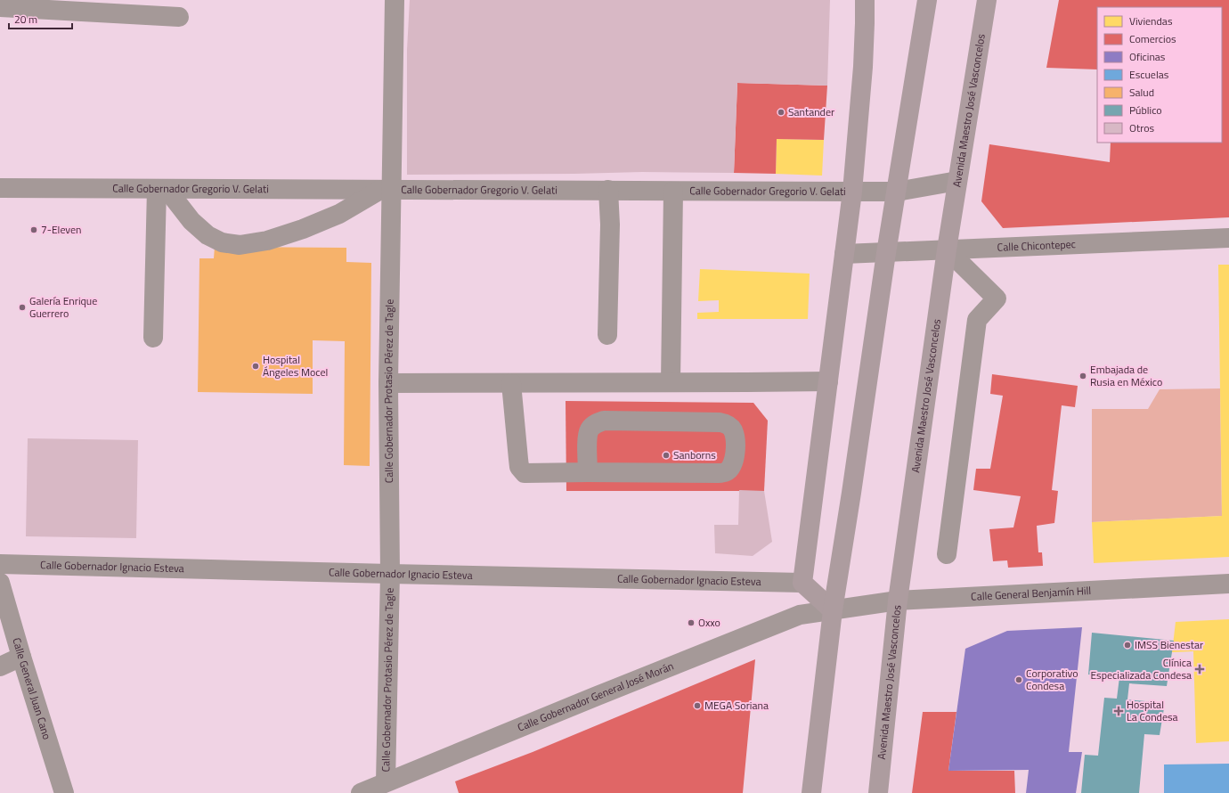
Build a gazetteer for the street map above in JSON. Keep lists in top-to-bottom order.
{
  "streets": {
    "main road": ["Avenida Maestro José Vasconcelos"],
    "street": [
      "Calle Gobernador Gregorio V. Gelati",
      "Calle Chicontepec",
      "Calle Gobernador Protasio Pérez de Tagle",
      "Calle Gobernador Ignacio Esteva",
      "Calle General Benjamín Hill",
      "Calle General Juan Cano",
      "Calle Gobernador General José Morán"
    ]
  },
  "crossings": [
    ["Avenida Maestro José Vasconcelos", "Calle Gobernador Gregorio V. Gelati"],
    ["Avenida Maestro José Vasconcelos", "Calle Chicontepec"],
    ["Avenida Maestro José Vasconcelos", "Calle General Benjamín Hill"],
    ["Calle Gobernador Gregorio V. Gelati", "Calle Gobernador Protasio Pérez de Tagle"],
    ["Calle Gobernador Protasio Pérez de Tagle", "Calle Gobernador Ignacio Esteva"],
    ["Calle Gobernador Protasio Pérez de Tagle", "Calle Gobernador General José Morán"],
    ["Calle General Benjamín Hill", "Calle Gobernador General José Morán"]
  ],
  "places": {
    "other": [
      "Santander",
      "7-Eleven",
      "Galería Enrique Guerrero",
      "Hospital Ángeles Mocel",
      "Embajada de Rusia en México",
      "Sanborns",
      "Oxxo",
      "IMSS Bienestar",
      "Corporativo Condesa",
      "MEGA Soriana"
    ],
    "health": ["Clínica Especializada Condesa", "Hospital La Condesa"]
  },
  "legend": [
    "Viviendas",
    "Comercios",
    "Oficinas",
    "Escuelas",
    "Salud",
    "Público",
    "Otros"
  ],
  "scale_bar": "20 m"
}
